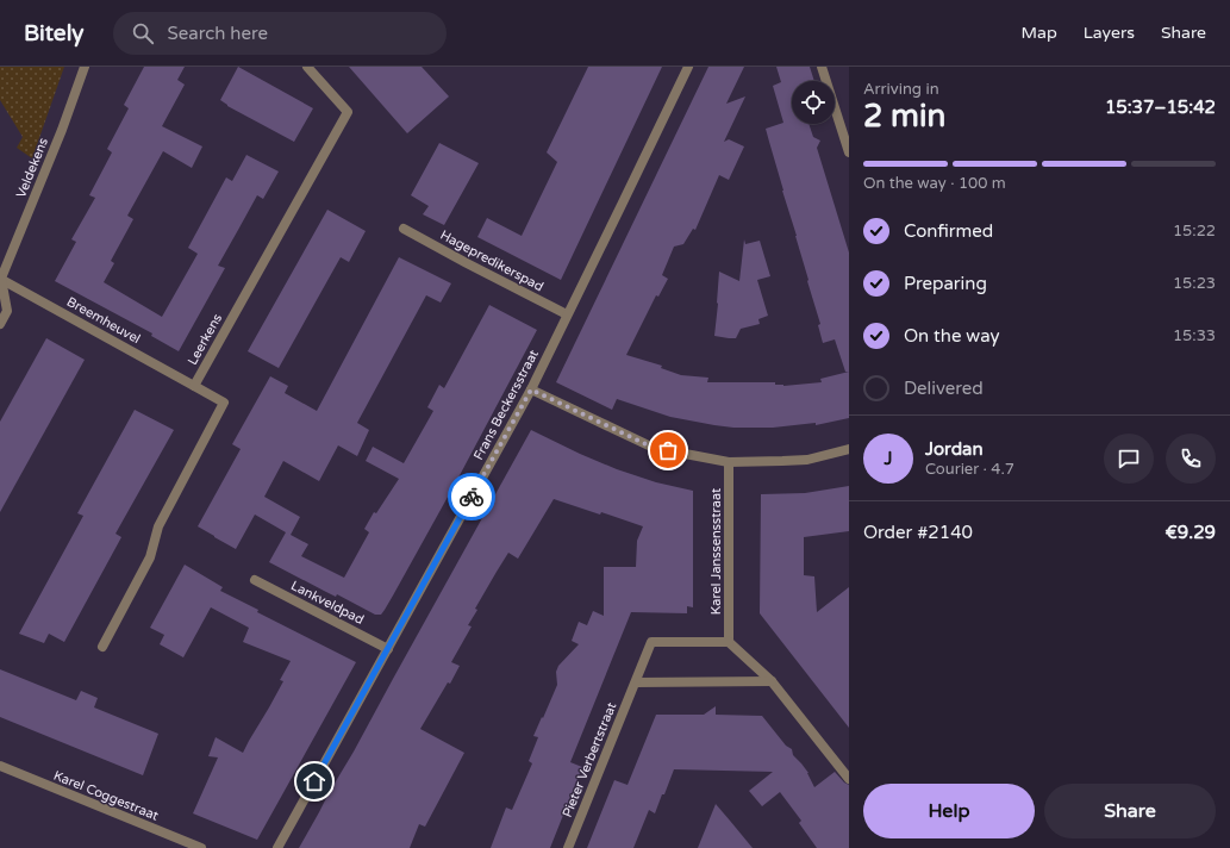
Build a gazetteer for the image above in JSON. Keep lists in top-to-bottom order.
{
  "streets": {
    "street": [
      "Veldekens",
      "Hagepredikerspad",
      "Breemheuvel",
      "Leerkens",
      "Frans Beckersstraat",
      "Karel Janssensstraat",
      "Lankveldpad",
      "Pieter Verbertstraat",
      "Karel Coggestraat"
    ]
  },
  "crossings": [
    ["Veldekens", "Breemheuvel"],
    ["Hagepredikerspad", "Frans Beckersstraat"],
    ["Breemheuvel", "Leerkens"],
    ["Frans Beckersstraat", "Lankveldpad"],
    ["Karel Janssensstraat", "Pieter Verbertstraat"]
  ],
  "page": {
    "header": "Bitely",
    "search": "Search here",
    "nav": ["Map", "Layers", "Share"],
    "heading": ["2 min", "Arriving in", "15:37–15:42"],
    "panel": [
      "Jordan",
      "Courier · 4.7",
      "Order #2140",
      "€9.29"
    ],
    "bar": "On the way · 100 m",
    "list": [
      ["Confirmed", "15:22"],
      ["Preparing", "15:23"],
      ["On the way", "15:33"],
      "Delivered"
    ],
    "round": "J",
    "buttons": ["Help", "Share"]
  }
}
